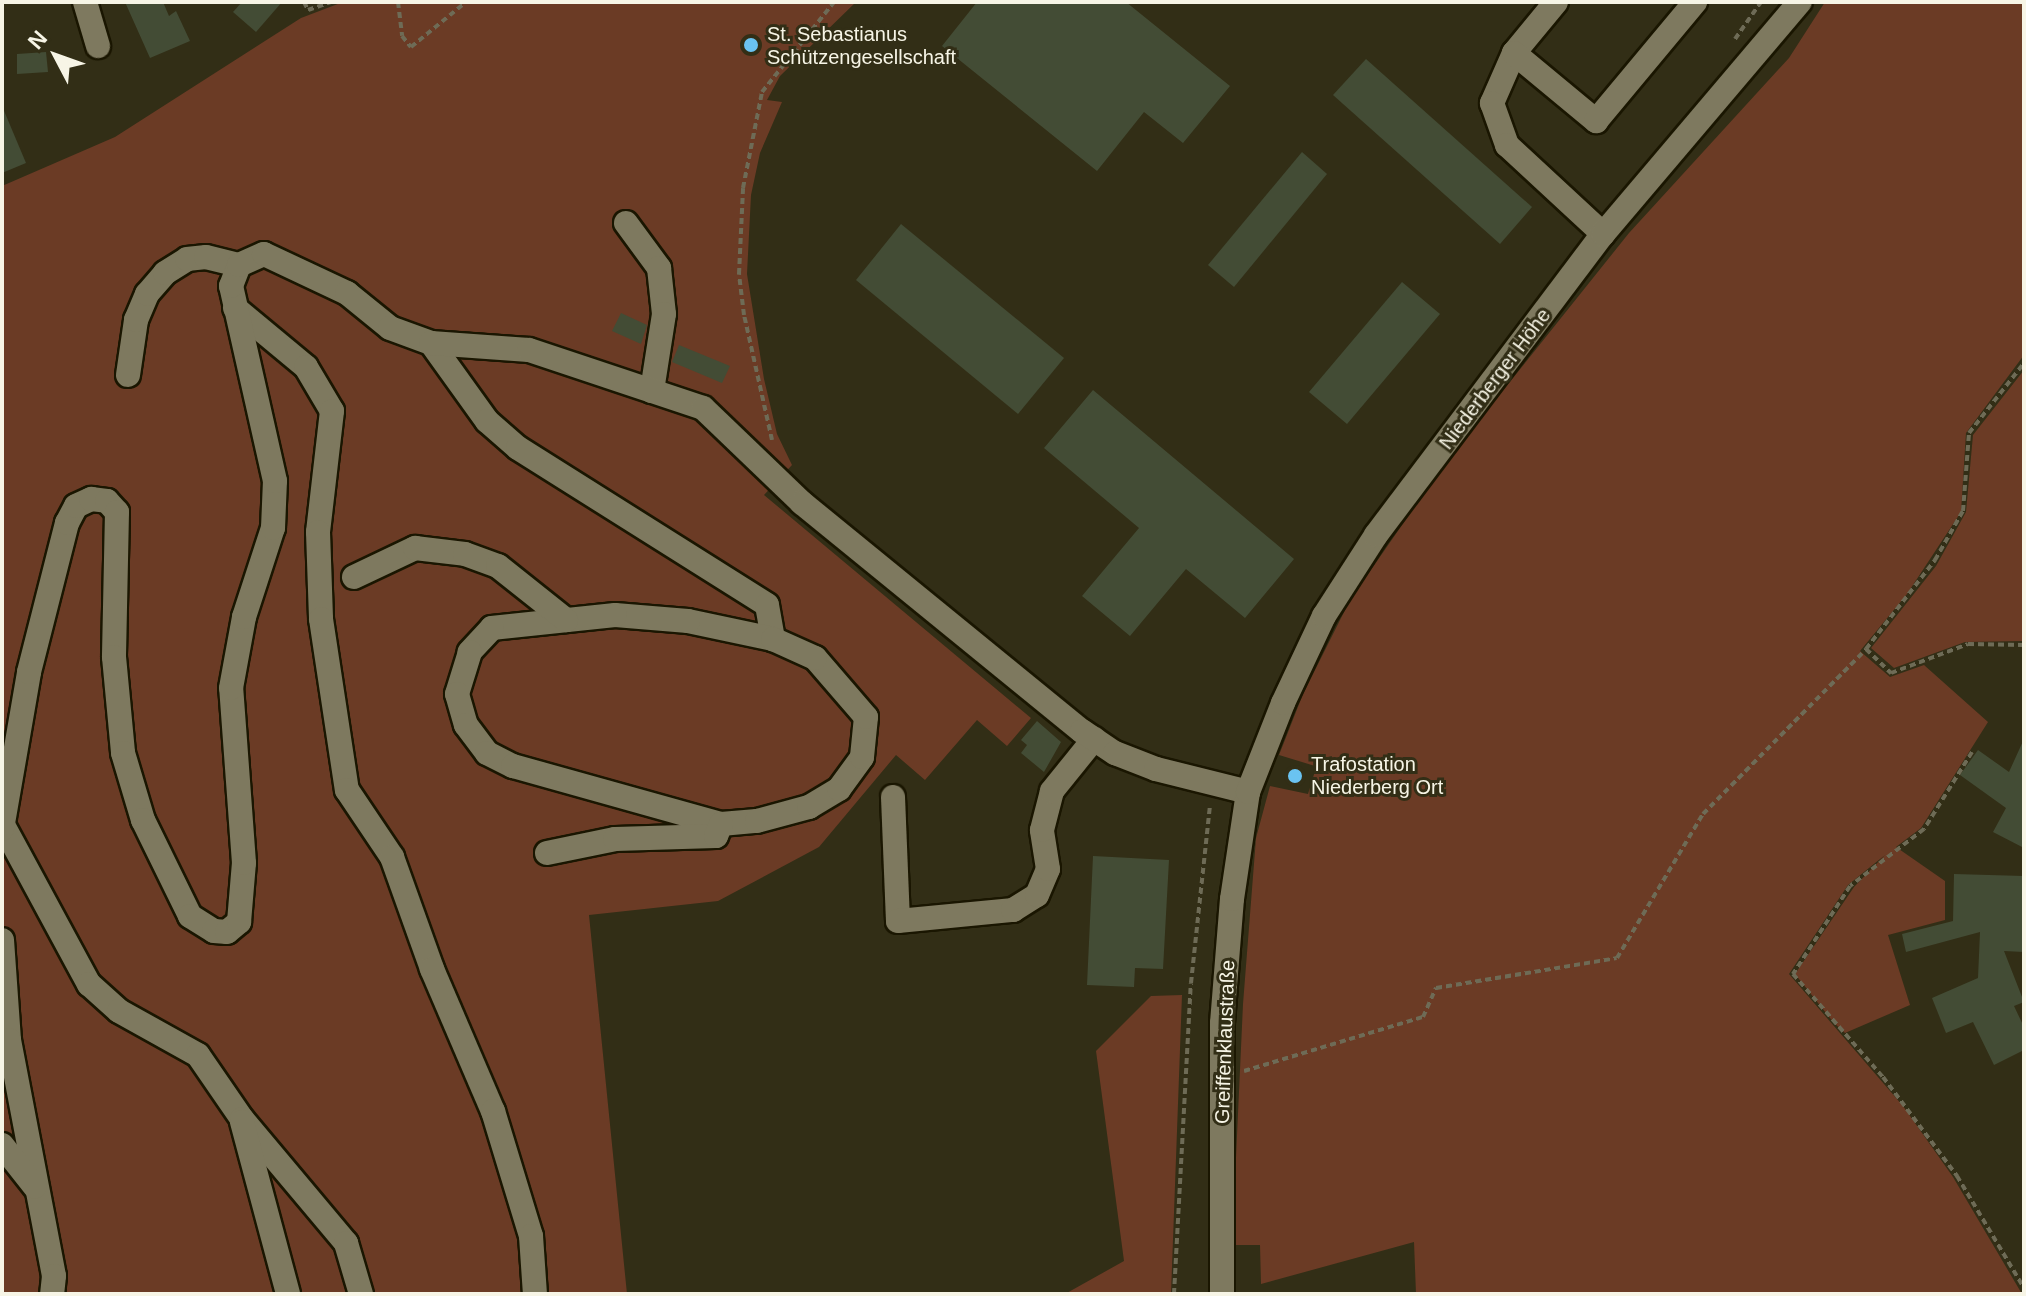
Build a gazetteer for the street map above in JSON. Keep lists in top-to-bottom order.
{
  "streets": {
    "street": ["Niederberger Höhe", "Greiffenklaustraße"]
  },
  "crossings": [
    ["Niederberger Höhe", "Greiffenklaustraße"]
  ],
  "places": ["St. Sebastianus Schützengesellschaft", "Trafostation Niederberg Ort"],
  "north": "top left"
}
